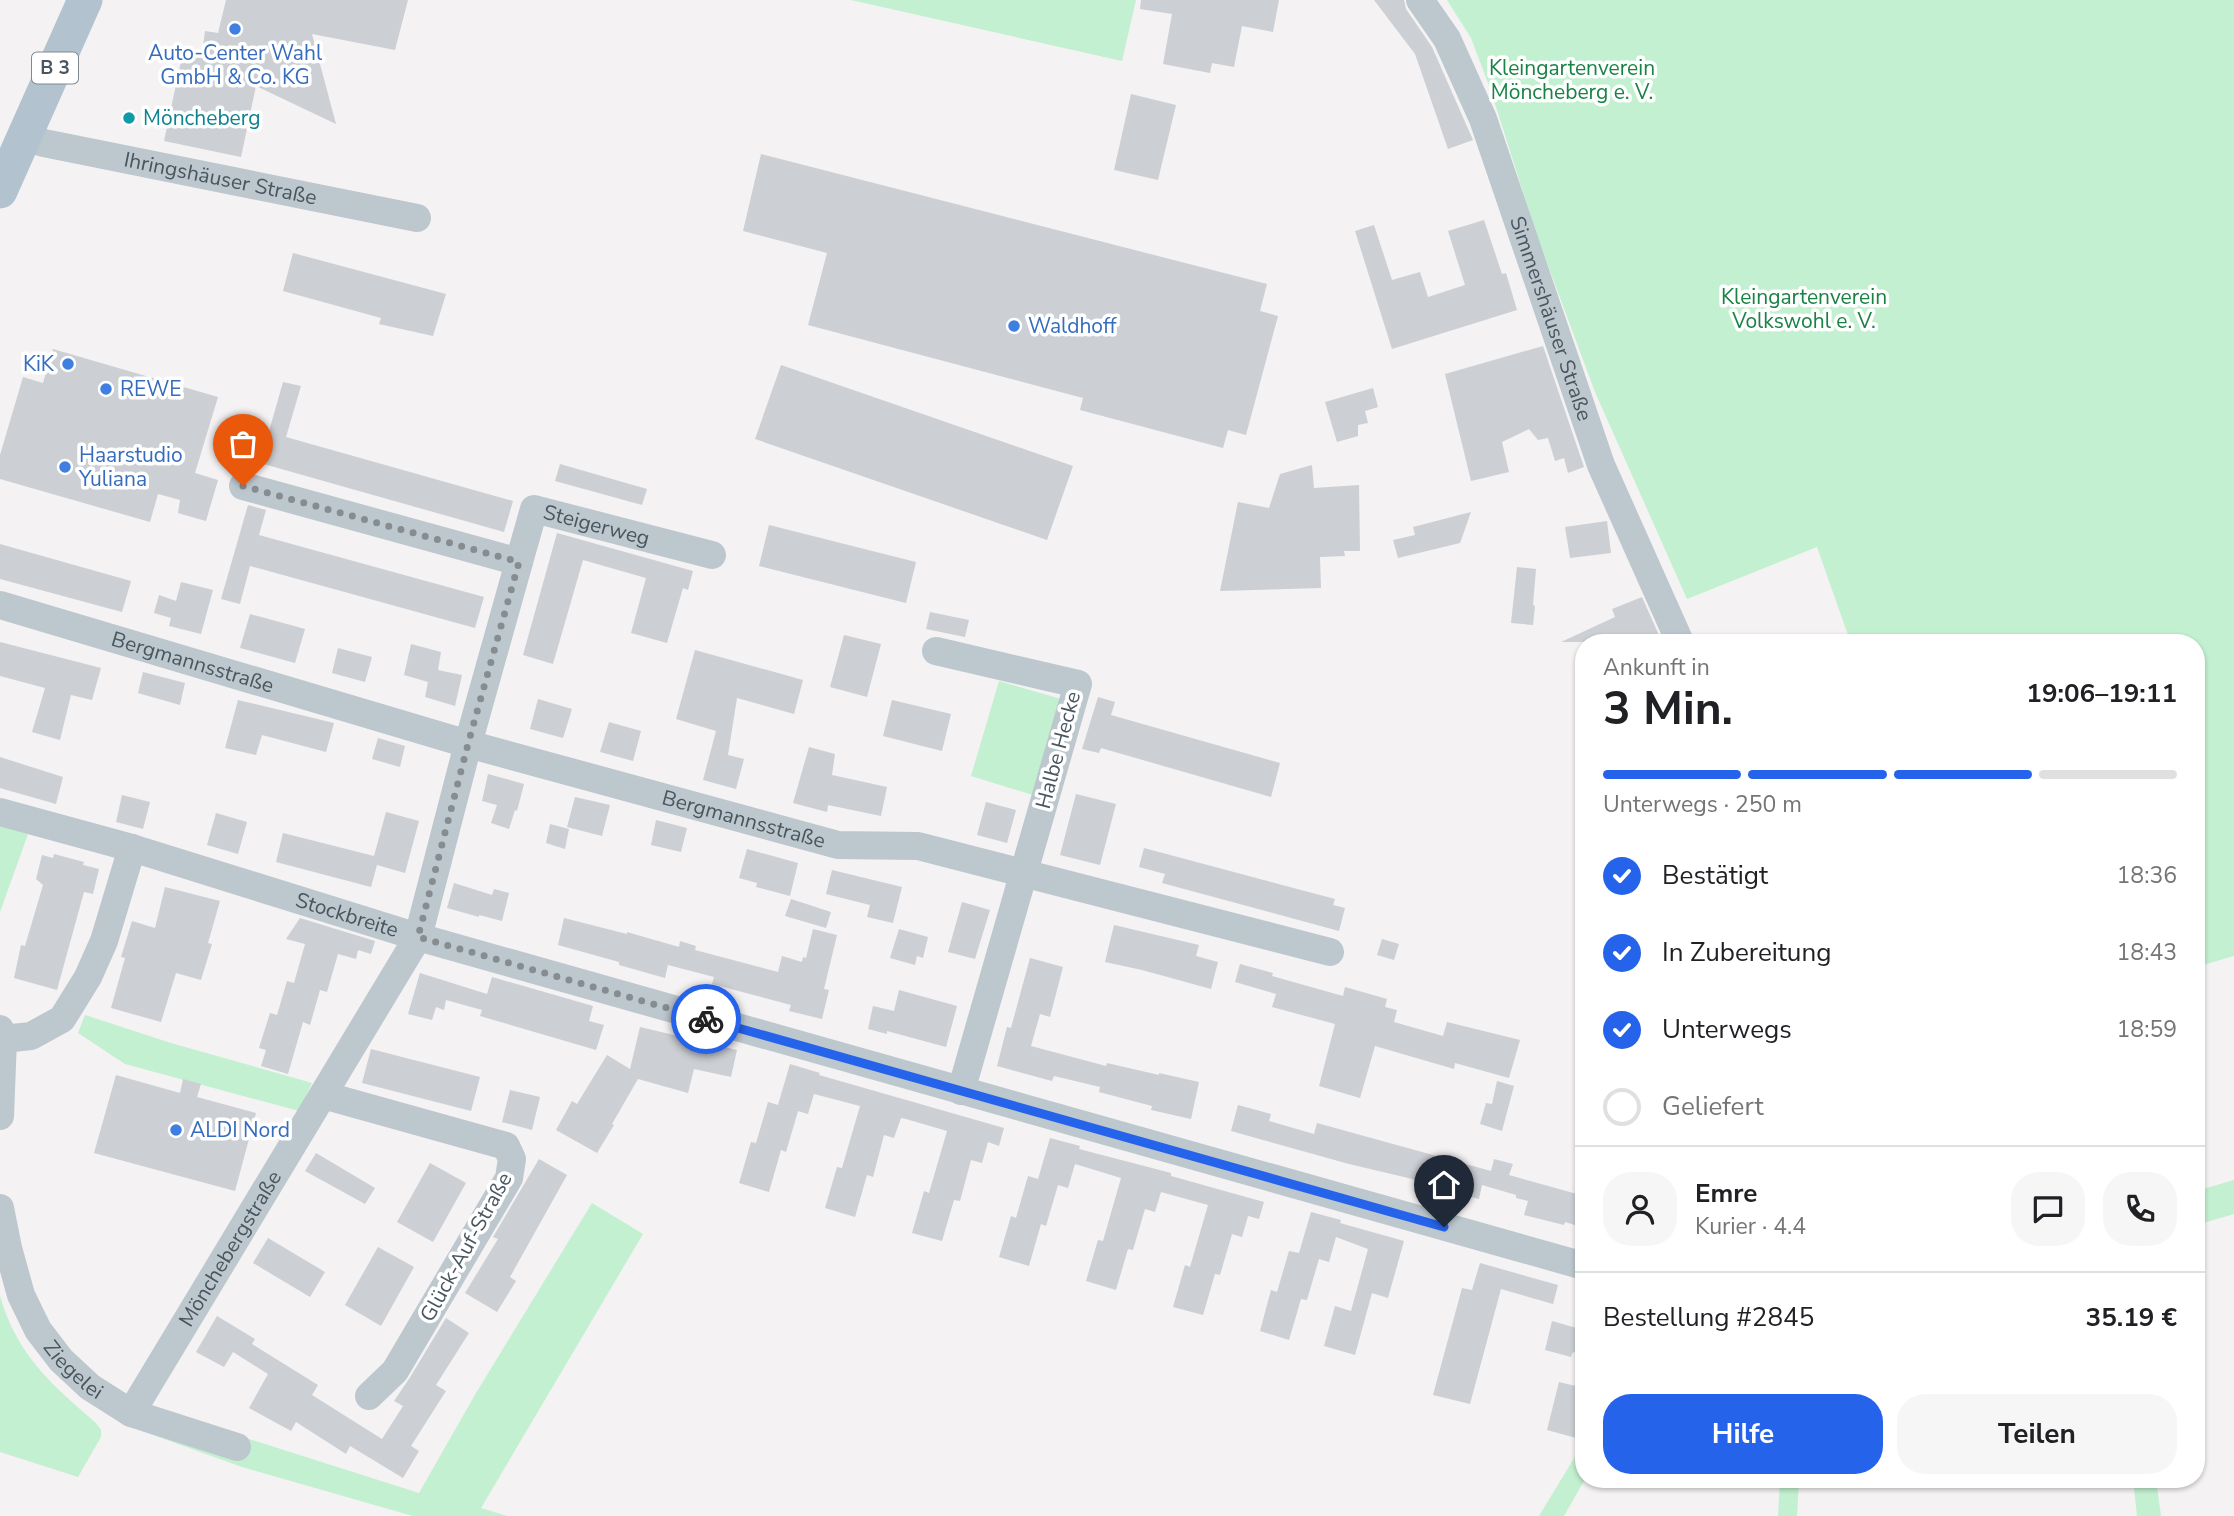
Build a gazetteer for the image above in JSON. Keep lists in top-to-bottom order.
{
  "streets": {
    "main road": ["B 3"],
    "street": [
      "Ihringshäuser Straße",
      "Simmershäuser Straße",
      "Steigerweg",
      "Bergmannsstraße",
      "Halbe Hecke",
      "Stockbreite",
      "Mönchebergstraße",
      "Glück-Auf-Straße",
      "Ziegelei"
    ]
  },
  "crossings": [
    ["B 3", "Ihringshäuser Straße"],
    ["Steigerweg", "Bergmannsstraße"],
    ["Bergmannsstraße", "Halbe Hecke"],
    ["Halbe Hecke", "Stockbreite"],
    ["Stockbreite", "Mönchebergstraße"],
    ["Mönchebergstraße", "Glück-Auf-Straße"],
    ["Mönchebergstraße", "Ziegelei"]
  ],
  "parks": ["Kleingartenverein Möncheberg e. V.", "Kleingartenverein Volkswohl e. V."],
  "places": [
    "Auto-Center Wahl GmbH & Co. KG",
    "Möncheberg",
    "Waldhoff",
    "KiK",
    "REWE",
    "Haarstudio Yuliana",
    "ALDI Nord"
  ],
  "page": {
    "heading": ["3 Min.", "Ankunft in", "19:06–19:11"],
    "panel": [
      "Emre",
      "Kurier · 4.4",
      "Bestellung #2845",
      "35.19 €"
    ],
    "bar": "Unterwegs · 250 m",
    "list": [
      ["Bestätigt", "18:36"],
      ["In Zubereitung", "18:43"],
      ["Unterwegs", "18:59"],
      "Geliefert"
    ],
    "buttons": ["Hilfe", "Teilen"]
  }
}
